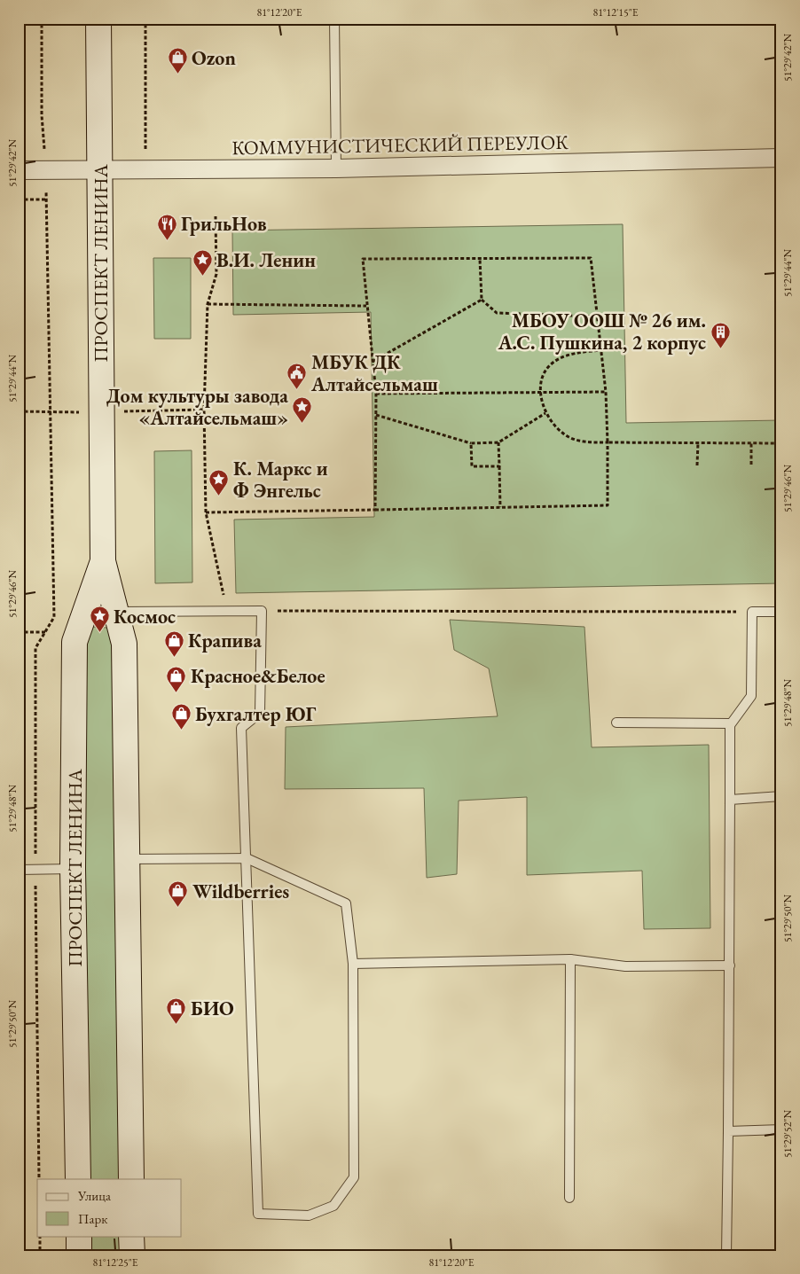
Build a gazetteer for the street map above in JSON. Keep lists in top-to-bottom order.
{
  "streets": {
    "main road": ["ПРОСПЕКТ ЛЕНИНА"],
    "street": ["КОММУНИСТИЧЕСКИЙ ПЕРЕУЛОК"]
  },
  "crossings": [
    ["КОММУНИСТИЧЕСКИЙ ПЕРЕУЛОК", "ПРОСПЕКТ ЛЕНИНА"]
  ],
  "places": {
    "shop": [
      "Ozon",
      "Крапива",
      "Красное&Белое",
      "Бухгалтер ЮГ",
      "Wildberries",
      "БИО"
    ],
    "restaurant": ["ГрильНов"],
    "place": [
      "В.И. Ленин",
      "Дом культуры завода «Алтайсельмаш»",
      "К. Маркс и Ф Энгельс",
      "Космос"
    ],
    "building": ["МБОУ ООШ № 26 им. А.С. Пушкина, 2 корпус"],
    "public building": ["МБУК ДК Алтайсельмаш"]
  },
  "legend": ["Улица", "Парк"],
  "coordinates": [
    "81°12'20\"E",
    "81°12'15\"E",
    "51°29'42\"N",
    "51°29'44\"N",
    "51°29'46\"N",
    "51°29'48\"N",
    "51°29'50\"N",
    "51°29'52\"N",
    "81°12'25\"E"
  ]
}
